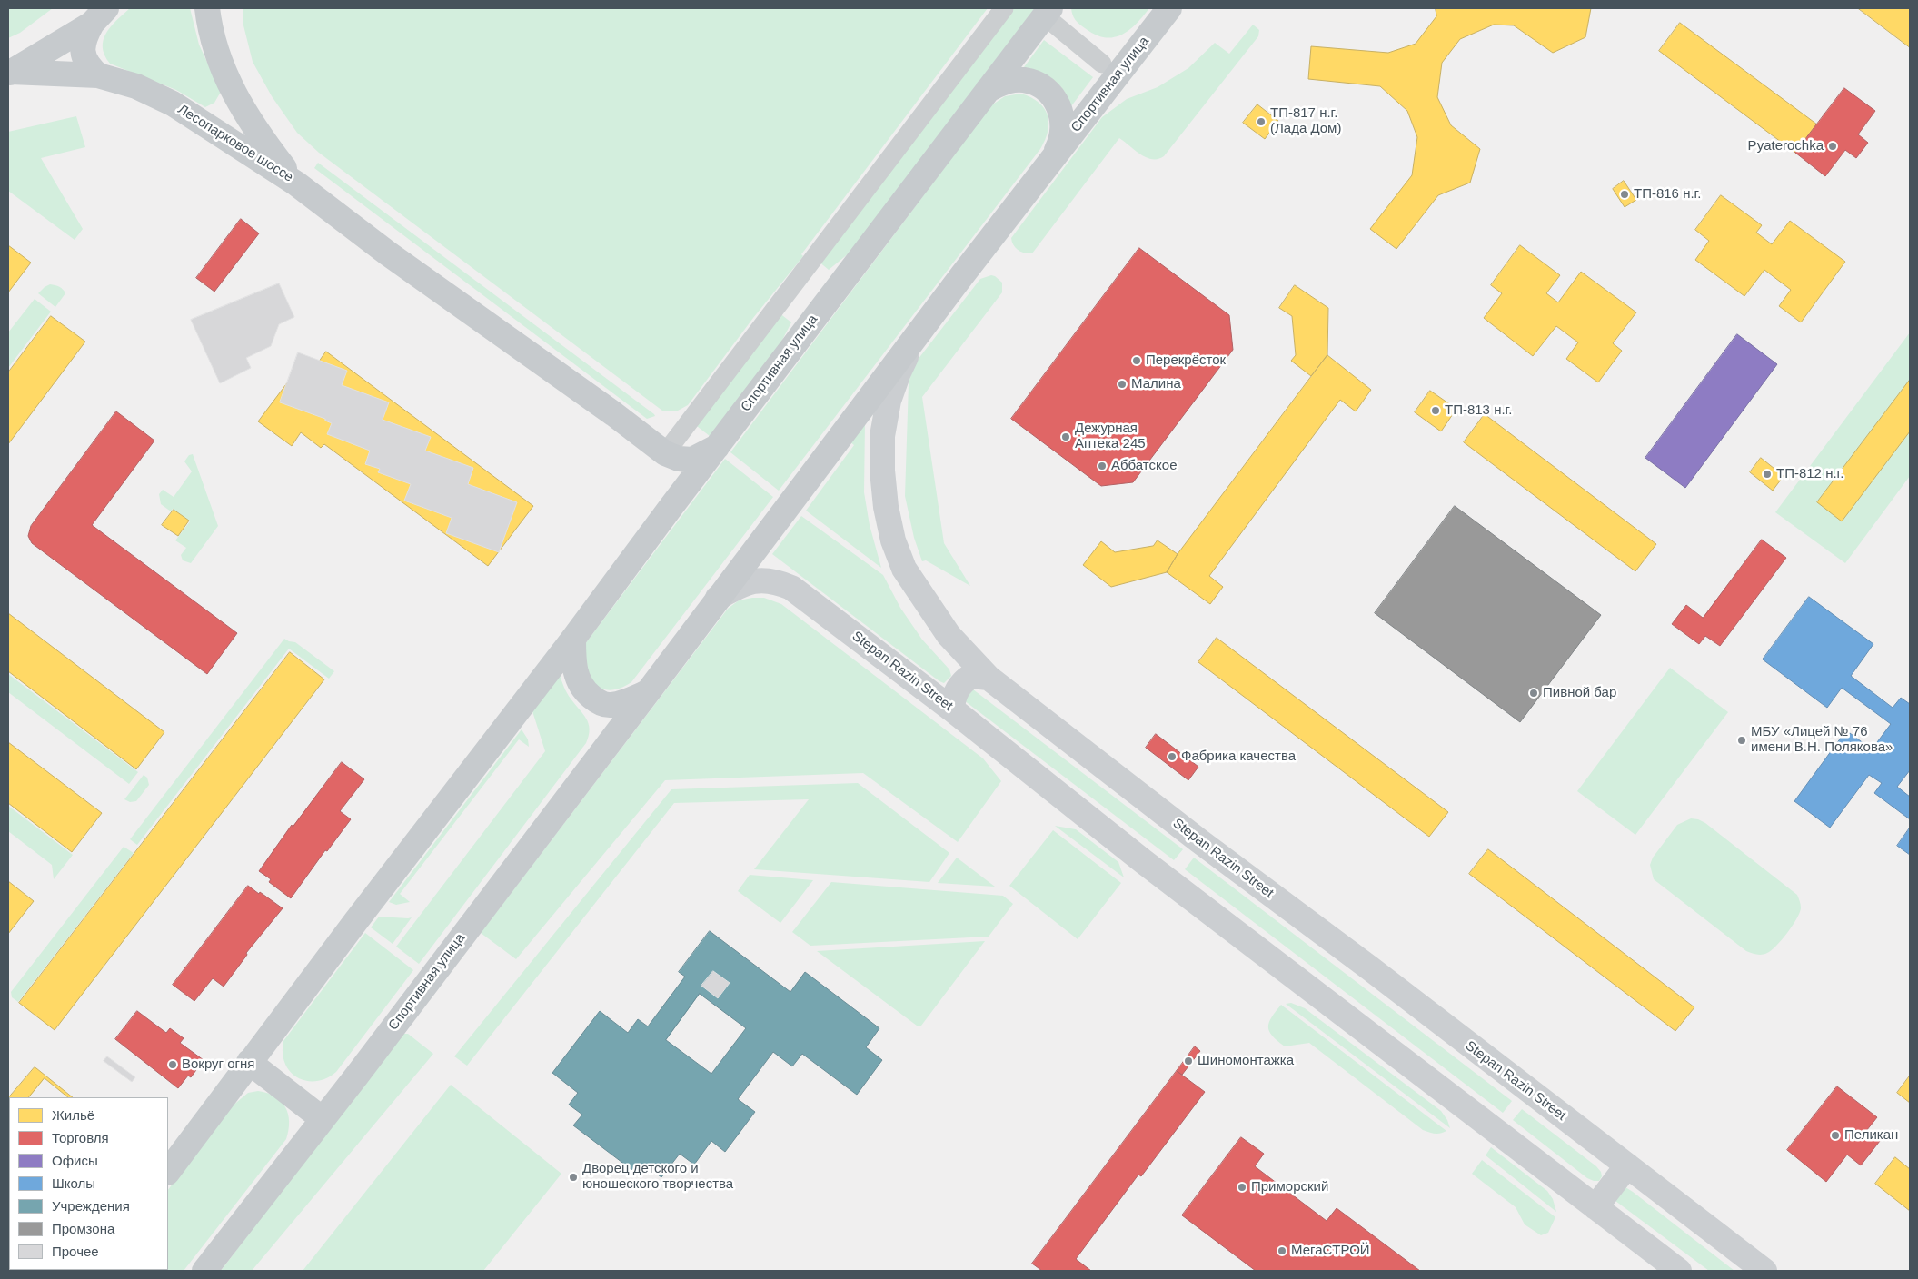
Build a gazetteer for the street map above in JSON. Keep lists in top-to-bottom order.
{
  "streets": {
    "main road": ["Спортивная улица", "Лесопарковое шоссе", "Stepan Razin Street"]
  },
  "crossings": [
    ["Спортивная улица", "Stepan Razin Street"]
  ],
  "places": [
    "ТП-817 н.г. (Лада Дом)",
    "Pyaterochka",
    "ТП-816 н.г.",
    "Перекрёсток",
    "Малина",
    "ТП-813 н.г.",
    "Дежурная Аптека 245",
    "Аббатское",
    "ТП-812 н.г.",
    "Пивной бар",
    "МБУ «Лицей № 76 имени В.Н. Полякова»",
    "Фабрика качества",
    "Шиномонтажка",
    "Вокруг огня",
    "Пеликан",
    "Дворец детского и юношеского творчества",
    "Приморский",
    "МегаCТРОЙ"
  ],
  "legend": [
    "Жильё",
    "Торговля",
    "Офисы",
    "Школы",
    "Учреждения",
    "Промзона",
    "Прочее"
  ]
}
